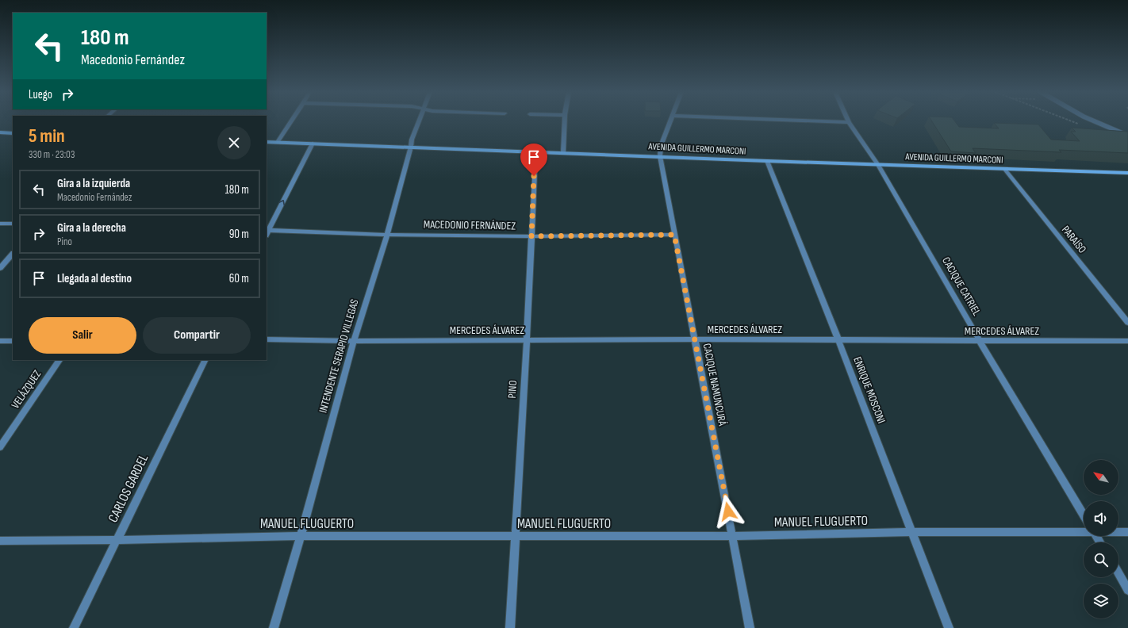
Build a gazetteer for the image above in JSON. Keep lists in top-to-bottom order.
{
  "streets": {
    "main road": ["AVENIDA GUILLERMO MARCONI"],
    "street": [
      "MACEDONIO FERNÁNDEZ",
      "PARAÍSO",
      "CACIQUE CATRIEL",
      "MERCEDES ÁLVAREZ",
      "INTENDENTE SERAPIO VILLEGAS",
      "CACIQUE NAMUNCURÁ",
      "VELÁZQUEZ",
      "PINO",
      "ENRIQUE MOSCONI",
      "CARLOS GARDEL",
      "MANUEL FLUGUERTO"
    ]
  },
  "crossings": [
    ["AVENIDA GUILLERMO MARCONI", "PARAÍSO"],
    ["AVENIDA GUILLERMO MARCONI", "CACIQUE CATRIEL"],
    ["AVENIDA GUILLERMO MARCONI", "INTENDENTE SERAPIO VILLEGAS"],
    ["AVENIDA GUILLERMO MARCONI", "CACIQUE NAMUNCURÁ"],
    ["AVENIDA GUILLERMO MARCONI", "PINO"],
    ["AVENIDA GUILLERMO MARCONI", "ENRIQUE MOSCONI"],
    ["MACEDONIO FERNÁNDEZ", "INTENDENTE SERAPIO VILLEGAS"],
    ["MACEDONIO FERNÁNDEZ", "CACIQUE NAMUNCURÁ"],
    ["MACEDONIO FERNÁNDEZ", "PINO"],
    ["CACIQUE CATRIEL", "MERCEDES ÁLVAREZ"],
    ["MERCEDES ÁLVAREZ", "INTENDENTE SERAPIO VILLEGAS"],
    ["MERCEDES ÁLVAREZ", "CACIQUE NAMUNCURÁ"],
    ["MERCEDES ÁLVAREZ", "PINO"],
    ["MERCEDES ÁLVAREZ", "ENRIQUE MOSCONI"],
    ["INTENDENTE SERAPIO VILLEGAS", "MANUEL FLUGUERTO"],
    ["CACIQUE NAMUNCURÁ", "MANUEL FLUGUERTO"],
    ["PINO", "MANUEL FLUGUERTO"],
    ["ENRIQUE MOSCONI", "MANUEL FLUGUERTO"],
    ["CARLOS GARDEL", "MANUEL FLUGUERTO"]
  ],
  "north": "top left",
  "page": {
    "turn": ["180 m", "Macedonio Fernández"],
    "then": "Luego",
    "heading": ["5 min", "330 m · 23:03"],
    "list": [
      {
        "name": "Gira a la izquierda",
        "note": "Macedonio Fernández",
        "value": "180 m"
      },
      {
        "name": "Gira a la derecha",
        "note": "Pino",
        "value": "90 m"
      },
      {
        "name": "Llegada al destino",
        "value": "60 m"
      }
    ],
    "buttons": ["Salir", "Compartir"]
  }
}
